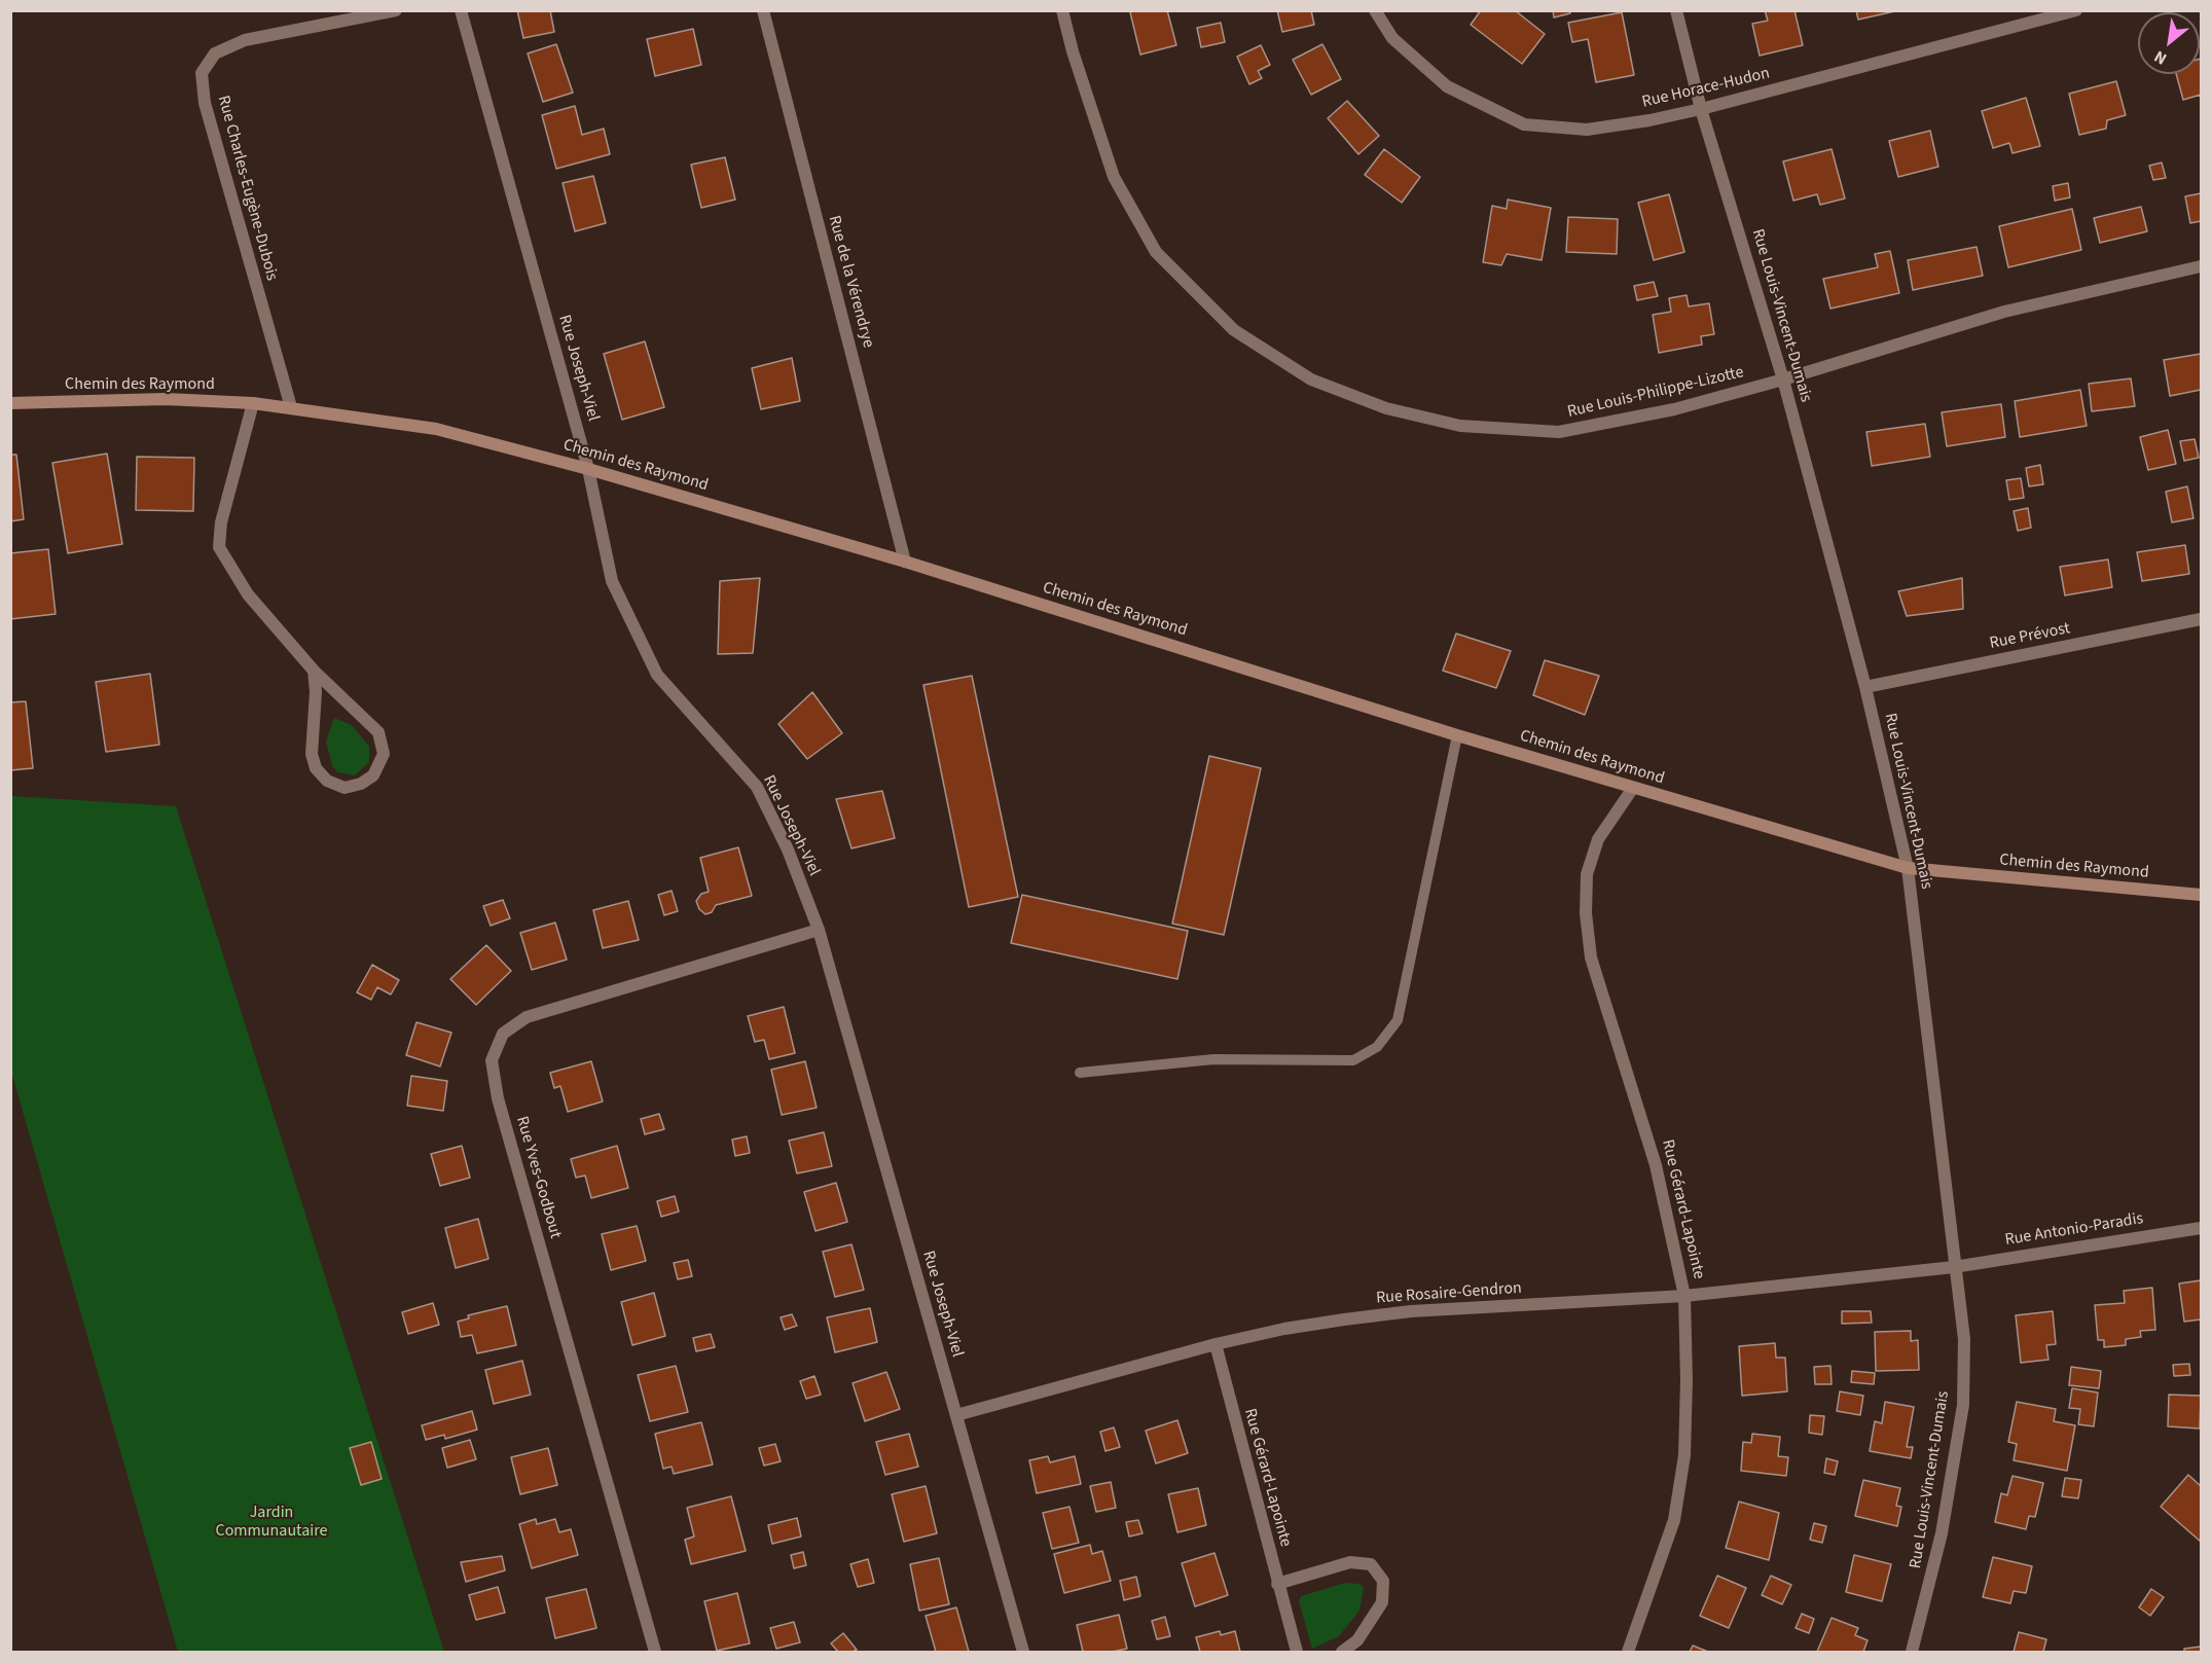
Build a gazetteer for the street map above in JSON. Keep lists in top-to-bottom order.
{
  "streets": {
    "street": [
      "Rue Horace-Hudon",
      "Rue Charles-Eugène-Dubois",
      "Rue de la Vérendrye",
      "Rue Louis-Vincent-Dumais",
      "Rue Joseph-Viel",
      "Chemin des Raymond",
      "Rue Louis-Philippe-Lizotte",
      "Rue Prévost",
      "Rue Yves-Godbout",
      "Rue Gérard-Lapointe",
      "Rue Antonio-Paradis",
      "Rue Rosaire-Gendron"
    ]
  },
  "crossings": [
    ["Rue Horace-Hudon", "Rue Louis-Vincent-Dumais"],
    ["Rue Charles-Eugène-Dubois", "Chemin des Raymond"],
    ["Rue de la Vérendrye", "Chemin des Raymond"],
    ["Rue Louis-Vincent-Dumais", "Chemin des Raymond"],
    ["Rue Louis-Vincent-Dumais", "Rue Louis-Philippe-Lizotte"],
    ["Rue Louis-Vincent-Dumais", "Rue Prévost"],
    ["Rue Louis-Vincent-Dumais", "Rue Antonio-Paradis"],
    ["Rue Louis-Vincent-Dumais", "Rue Rosaire-Gendron"],
    ["Rue Joseph-Viel", "Chemin des Raymond"],
    ["Rue Joseph-Viel", "Rue Yves-Godbout"],
    ["Rue Joseph-Viel", "Rue Rosaire-Gendron"],
    ["Chemin des Raymond", "Rue Gérard-Lapointe"],
    ["Rue Gérard-Lapointe", "Rue Rosaire-Gendron"],
    ["Rue Antonio-Paradis", "Rue Rosaire-Gendron"]
  ],
  "parks": ["Jardin Communautaire"],
  "north": "bottom left"
}
